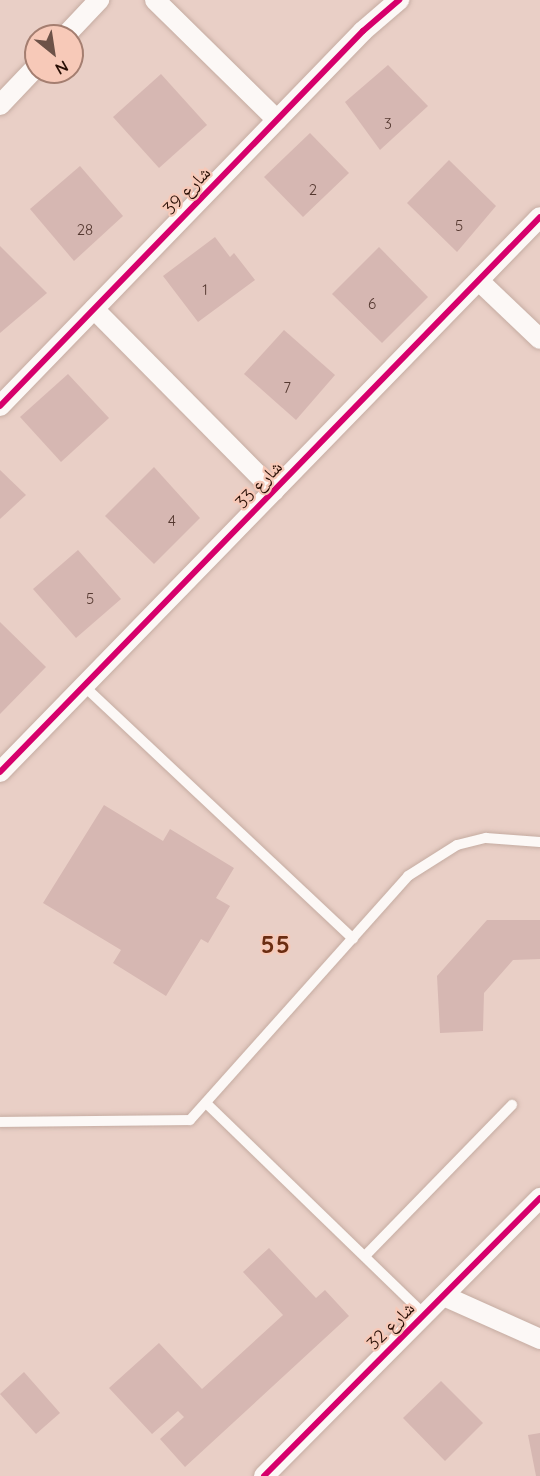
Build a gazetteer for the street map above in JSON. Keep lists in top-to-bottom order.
{
  "streets": {
    "street": ["شارع 39", "شارع 33", "شارع 32"]
  },
  "districts": ["55"],
  "house_numbers": [
    "3",
    "2",
    "5",
    "28",
    "1",
    "6",
    "7",
    "4",
    "5"
  ],
  "north": "bottom right"
}
